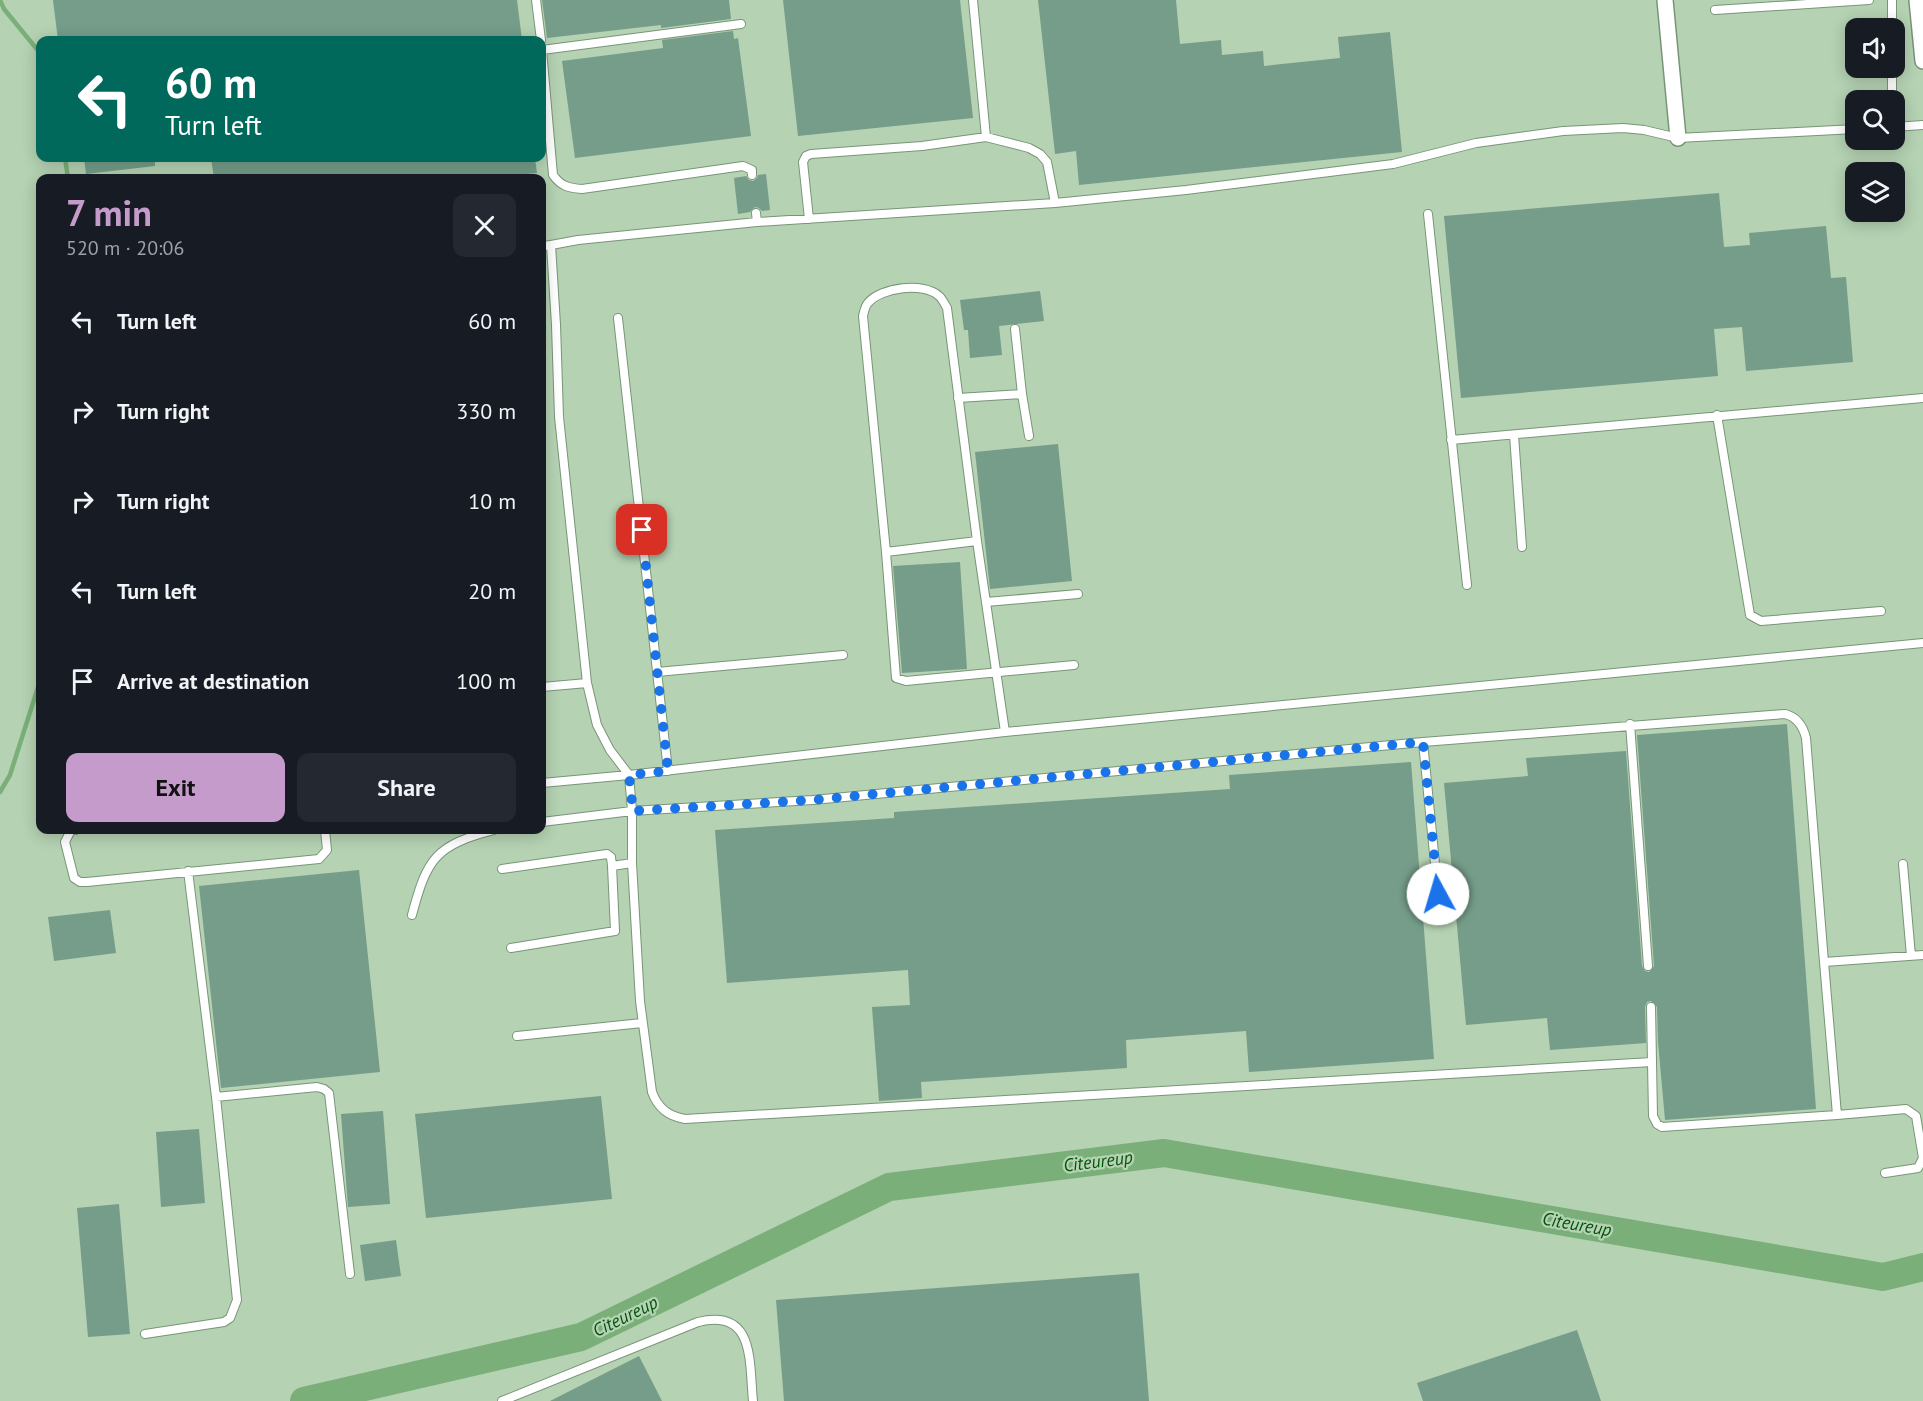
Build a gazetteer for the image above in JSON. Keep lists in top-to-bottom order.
{
  "water": ["Citeureup"],
  "page": {
    "turn": ["60 m", "Turn left"],
    "heading": ["7 min", "520 m · 20:06"],
    "list": [
      {
        "name": "Turn left",
        "value": "60 m"
      },
      {
        "name": "Turn right",
        "value": "330 m"
      },
      {
        "name": "Turn right",
        "value": "10 m"
      },
      {
        "name": "Turn left",
        "value": "20 m"
      },
      {
        "name": "Arrive at destination",
        "value": "100 m"
      }
    ],
    "buttons": ["Exit", "Share"]
  }
}
